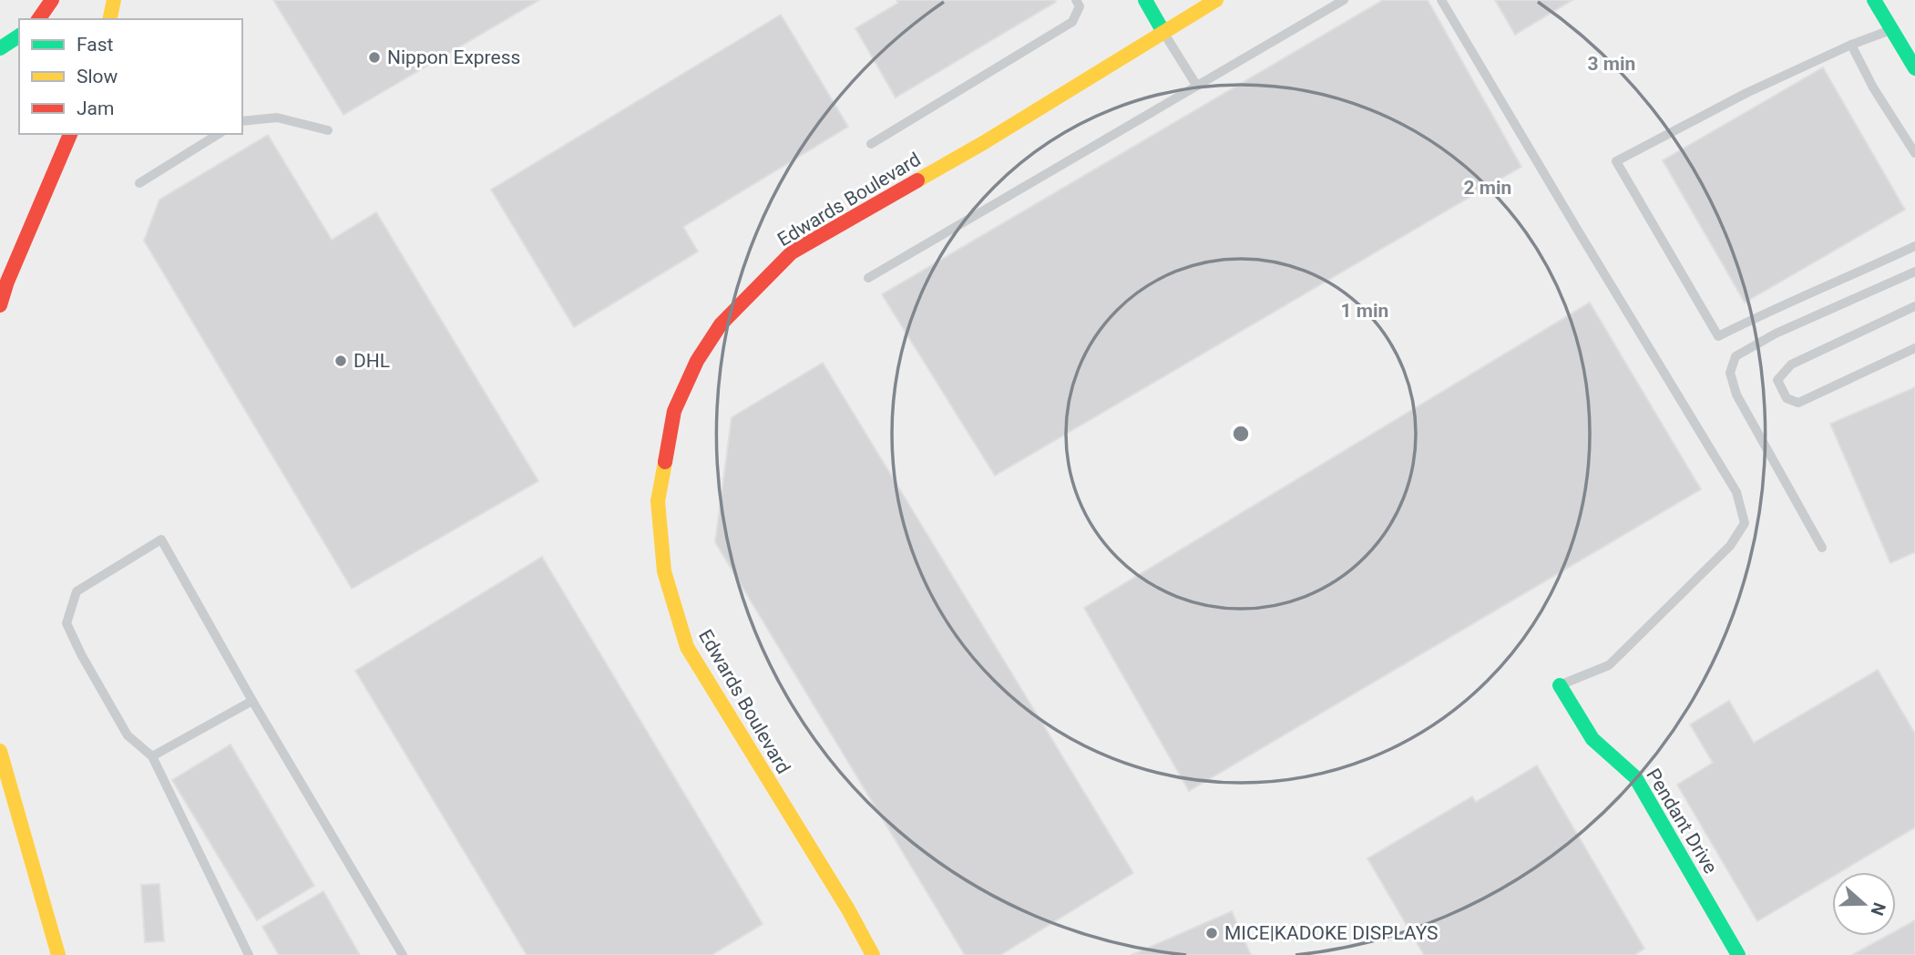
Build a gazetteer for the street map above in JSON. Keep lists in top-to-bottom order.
{
  "streets": {
    "main road": ["Edwards Boulevard", "Pendant Drive"]
  },
  "places": ["Nippon Express", "DHL", "MICE|KADOKE DISPLAYS"],
  "legend": ["Fast", "Slow", "Jam"],
  "north": "right",
  "rings": ["3 min", "2 min", "1 min"]
}
